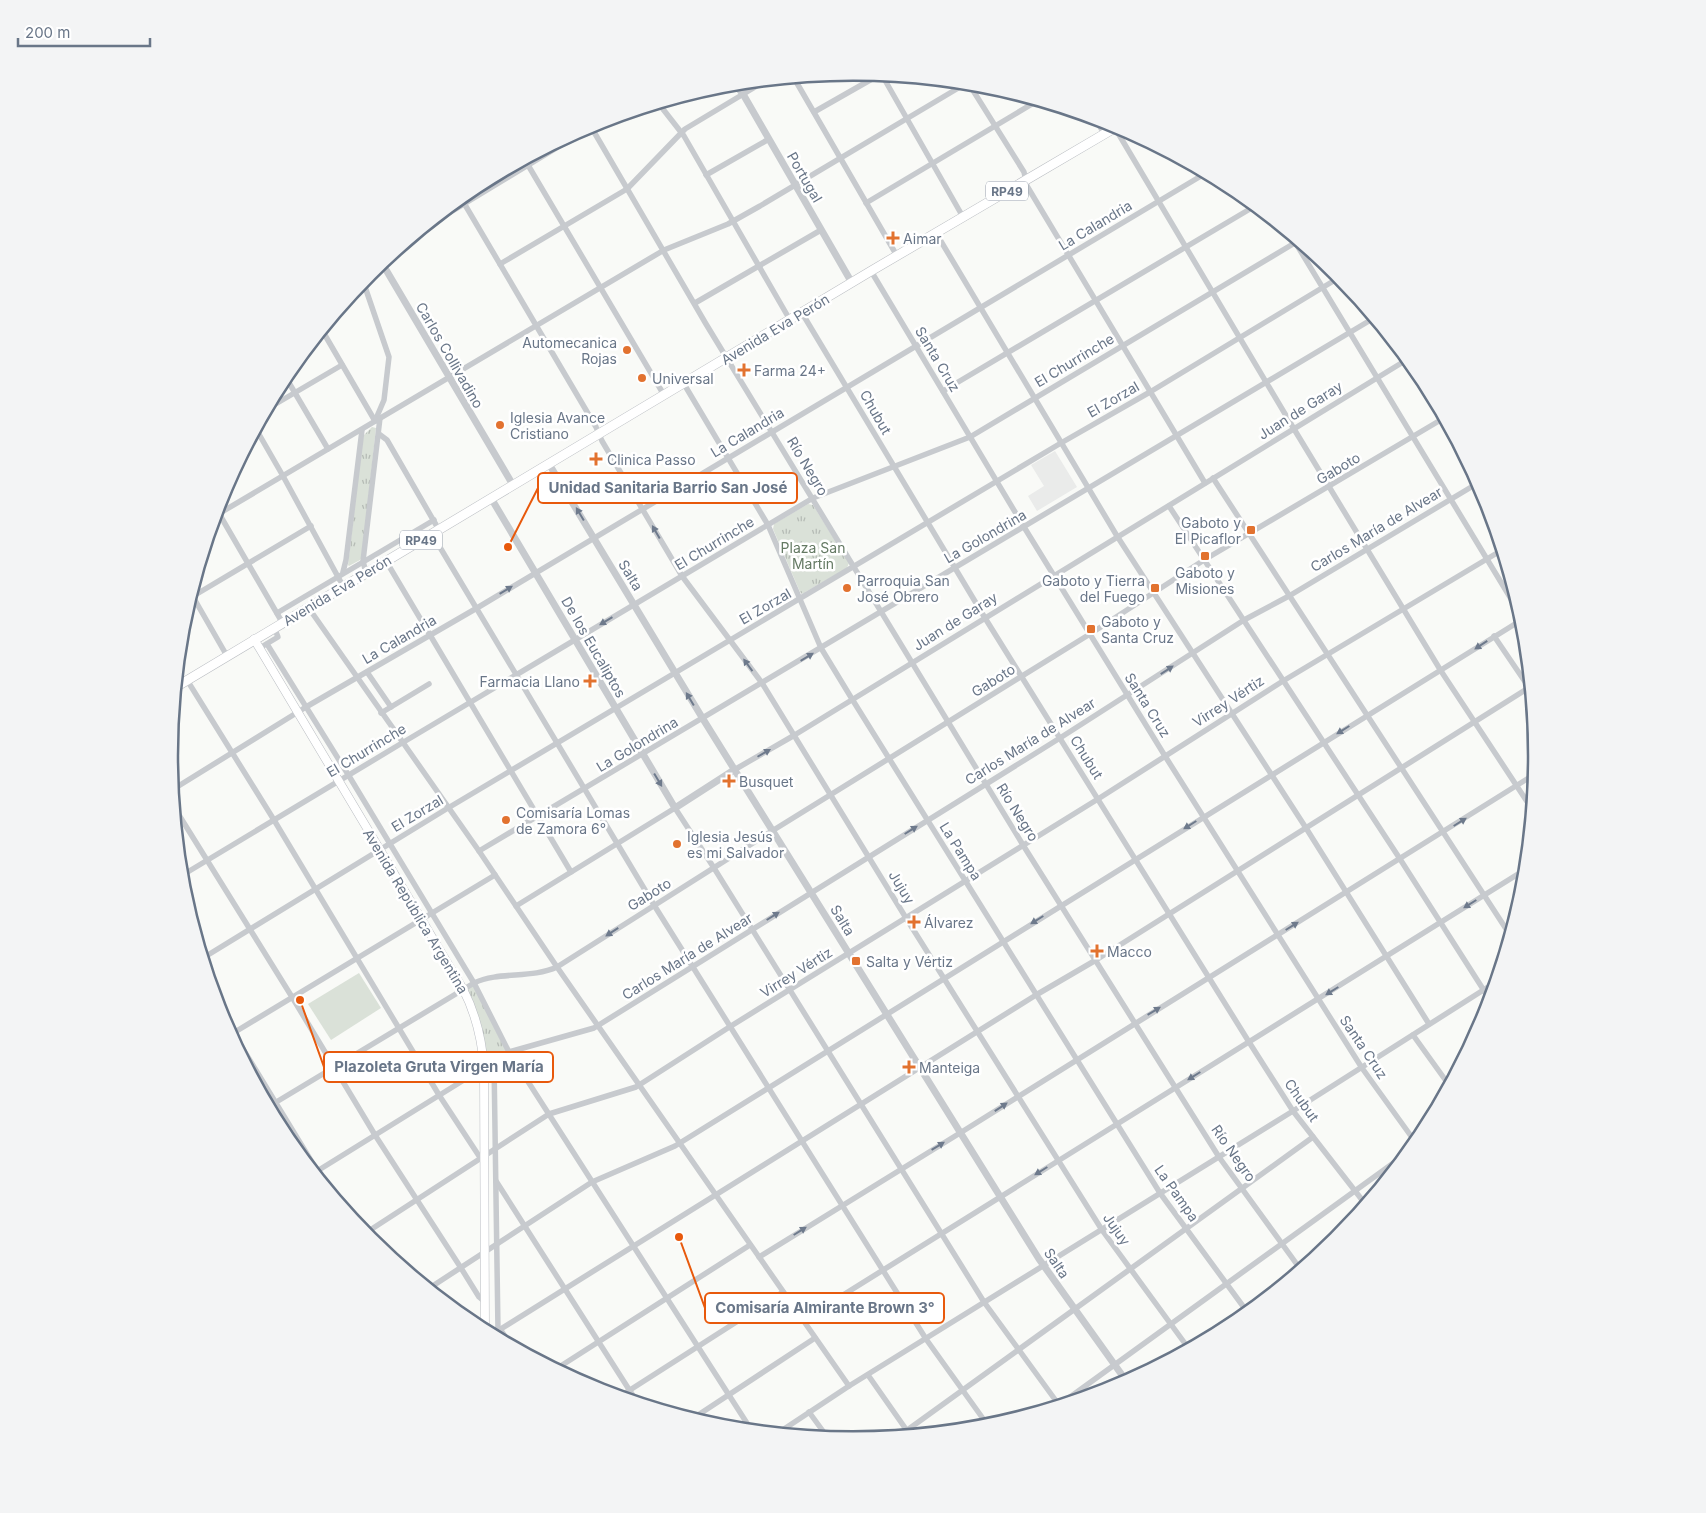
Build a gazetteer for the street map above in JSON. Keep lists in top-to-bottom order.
{
  "streets": {
    "main road": ["RP49", "Avenida Eva Perón", "Avenida República Argentina"],
    "street": [
      "Portugal",
      "La Calandria",
      "Carlos Collivadino",
      "Santa Cruz",
      "El Churrinche",
      "El Zorzal",
      "Juan de Garay",
      "Chubut",
      "Río Negro",
      "Gaboto",
      "Carlos María de Alvear",
      "La Golondrina",
      "Salta",
      "De los Eucaliptos",
      "Virrey Vértiz",
      "La Pampa",
      "Jujuy"
    ]
  },
  "crossings": [
    ["Portugal", "Avenida Eva Perón"],
    ["La Calandria", "Santa Cruz"],
    ["La Calandria", "Chubut"],
    ["La Calandria", "Río Negro"],
    ["La Calandria", "Salta"],
    ["La Calandria", "De los Eucaliptos"],
    ["La Calandria", "La Pampa"],
    ["La Calandria", "Jujuy"],
    ["La Calandria", "Avenida República Argentina"],
    ["Avenida Eva Perón", "Carlos Collivadino"],
    ["Avenida Eva Perón", "Santa Cruz"],
    ["Avenida Eva Perón", "Chubut"],
    ["Avenida Eva Perón", "Río Negro"],
    ["Avenida Eva Perón", "Salta"],
    ["Avenida Eva Perón", "De los Eucaliptos"],
    ["Avenida Eva Perón", "La Pampa"],
    ["Avenida Eva Perón", "Jujuy"],
    ["Avenida Eva Perón", "Avenida República Argentina"],
    ["Santa Cruz", "El Churrinche"],
    ["Santa Cruz", "El Zorzal"],
    ["Santa Cruz", "Juan de Garay"],
    ["Santa Cruz", "Gaboto"],
    ["Santa Cruz", "Carlos María de Alvear"],
    ["Santa Cruz", "La Golondrina"],
    ["Santa Cruz", "Virrey Vértiz"],
    ["El Churrinche", "Chubut"],
    ["El Churrinche", "Río Negro"],
    ["El Churrinche", "Salta"],
    ["El Churrinche", "De los Eucaliptos"],
    ["El Churrinche", "La Pampa"],
    ["El Churrinche", "Jujuy"],
    ["El Churrinche", "Avenida República Argentina"],
    ["El Zorzal", "Chubut"],
    ["El Zorzal", "Río Negro"],
    ["El Zorzal", "Salta"],
    ["El Zorzal", "De los Eucaliptos"],
    ["El Zorzal", "La Pampa"],
    ["El Zorzal", "Jujuy"],
    ["El Zorzal", "Avenida República Argentina"],
    ["Juan de Garay", "Chubut"],
    ["Juan de Garay", "Río Negro"],
    ["Juan de Garay", "Salta"],
    ["Juan de Garay", "De los Eucaliptos"],
    ["Juan de Garay", "La Pampa"],
    ["Juan de Garay", "Jujuy"],
    ["Chubut", "Gaboto"],
    ["Chubut", "Carlos María de Alvear"],
    ["Chubut", "La Golondrina"],
    ["Chubut", "Virrey Vértiz"],
    ["Río Negro", "Gaboto"],
    ["Río Negro", "Carlos María de Alvear"],
    ["Río Negro", "La Golondrina"],
    ["Río Negro", "Virrey Vértiz"],
    ["Gaboto", "Salta"],
    ["Gaboto", "La Pampa"],
    ["Gaboto", "Jujuy"],
    ["Gaboto", "Avenida República Argentina"],
    ["Carlos María de Alvear", "Salta"],
    ["Carlos María de Alvear", "La Pampa"],
    ["Carlos María de Alvear", "Jujuy"],
    ["Carlos María de Alvear", "Avenida República Argentina"],
    ["La Golondrina", "Salta"],
    ["La Golondrina", "De los Eucaliptos"],
    ["La Golondrina", "La Pampa"],
    ["La Golondrina", "Jujuy"],
    ["Salta", "Virrey Vértiz"],
    ["Virrey Vértiz", "La Pampa"],
    ["Virrey Vértiz", "Jujuy"],
    ["Virrey Vértiz", "Avenida República Argentina"]
  ],
  "parks": ["Plaza San Martín"],
  "places": {
    "health": [
      "Aimar",
      "Farma 24+",
      "Clinica Passo",
      "Farmacia Llano",
      "Busquet",
      "Álvarez",
      "Macco",
      "Manteiga"
    ],
    "other": [
      "Automecanica Rojas",
      "Universal",
      "Iglesia Avance Cristiano",
      "Unidad Sanitaria Barrio San José",
      "Parroquia San José Obrero",
      "Comisaría Lomas de Zamora 6°",
      "Iglesia Jesús es mi Salvador",
      "Plazoleta Gruta Virgen María",
      "Comisaría Almirante Brown 3°"
    ],
    "transit": [
      "Gaboto y El Picaflor",
      "Gaboto y Misiones",
      "Gaboto y Tierra del Fuego",
      "Gaboto y Santa Cruz",
      "Salta y Vértiz"
    ]
  },
  "scale_bar": "200 m"
}
